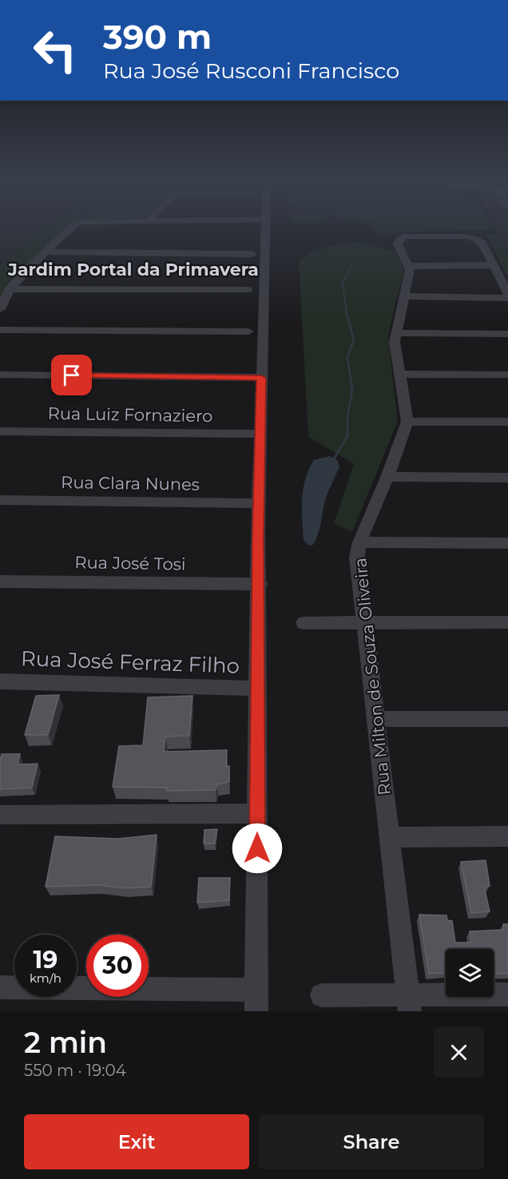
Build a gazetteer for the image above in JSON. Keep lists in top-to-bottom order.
{
  "streets": {
    "street": [
      "Rua Luiz Fornaziero",
      "Rua Clara Nunes",
      "Rua José Tosi",
      "Rua José Ferraz Filho",
      "Rua Milton de Souza Oliveira"
    ]
  },
  "districts": ["Jardim Portal da Primavera"],
  "page": {
    "turn": ["390 m", "Rua José Rusconi Francisco"],
    "speed": "19 km/h",
    "limit": "30",
    "heading": ["2 min", "550 m · 19:04"],
    "buttons": ["Exit", "Share"]
  }
}
